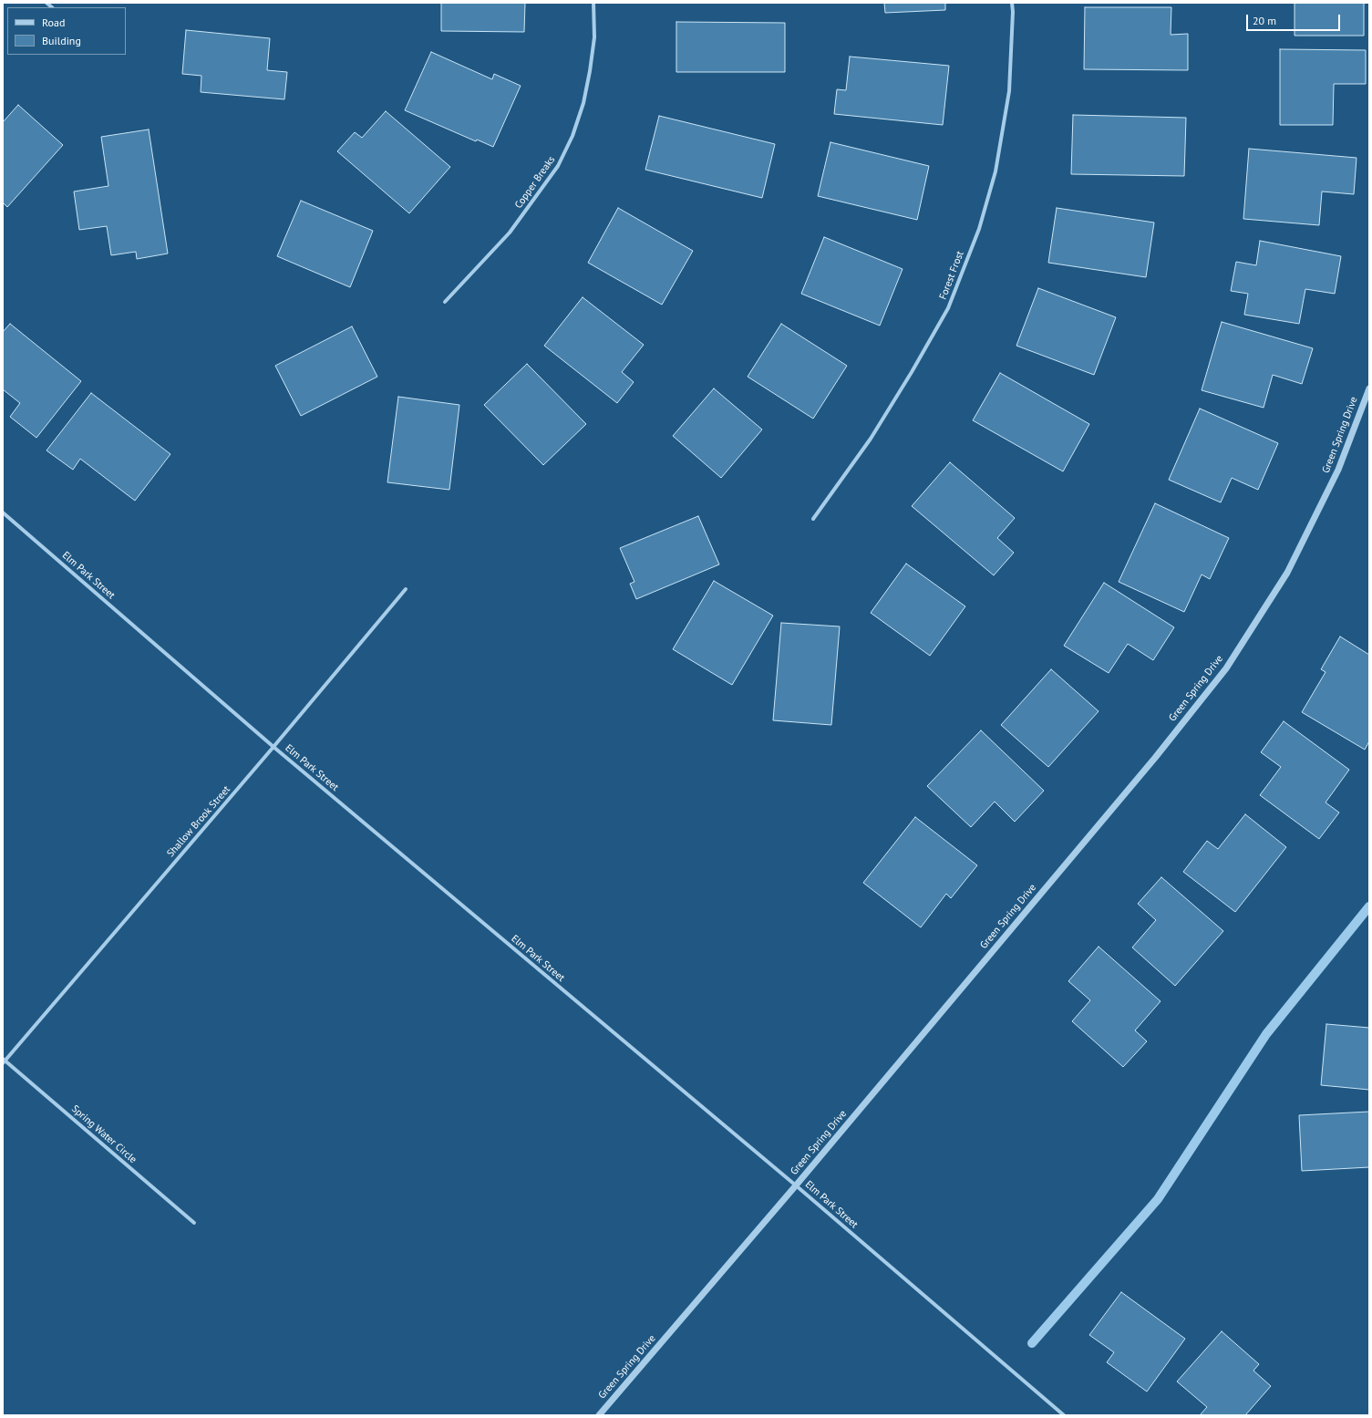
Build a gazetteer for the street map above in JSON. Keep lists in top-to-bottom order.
{
  "streets": {
    "street": [
      "Copper Breaks",
      "Forest Frost",
      "Green Spring Drive",
      "Elm Park Street",
      "Shallow Brook Street",
      "Spring Water Circle"
    ]
  },
  "crossings": [
    ["Green Spring Drive", "Elm Park Street"],
    ["Elm Park Street", "Shallow Brook Street"],
    ["Shallow Brook Street", "Spring Water Circle"]
  ],
  "legend": ["Road", "Building"],
  "scale_bar": "20 m"
}
